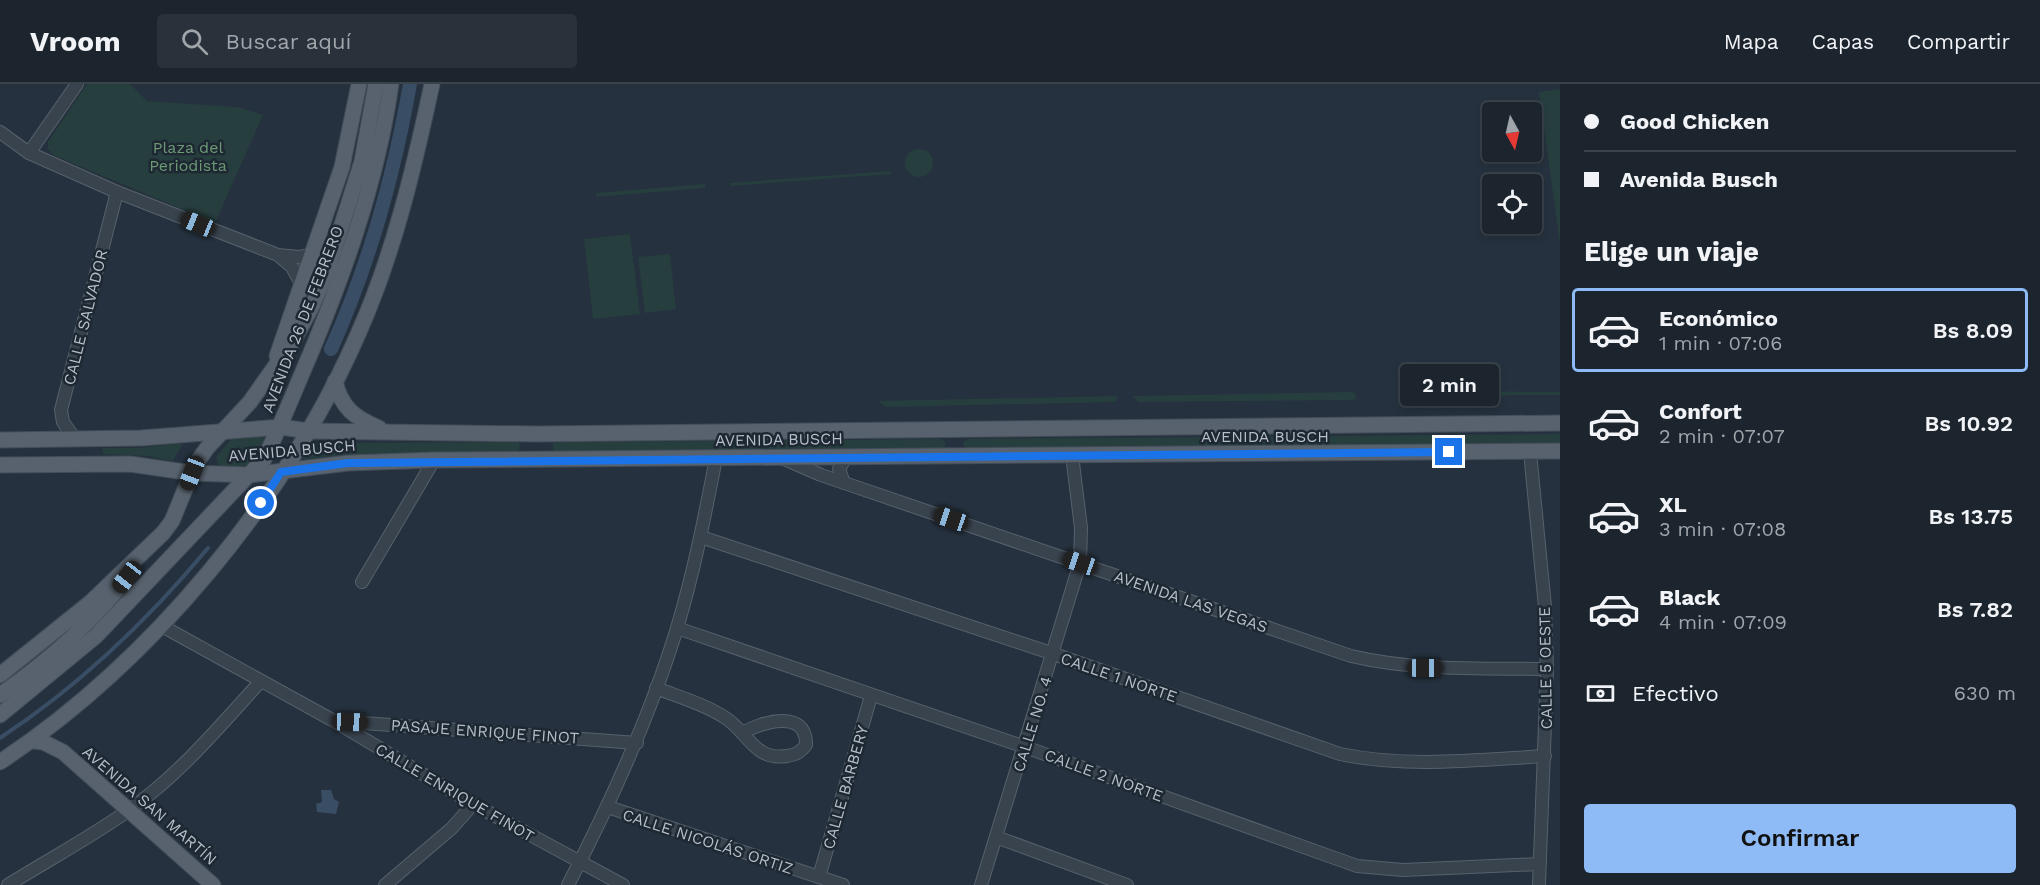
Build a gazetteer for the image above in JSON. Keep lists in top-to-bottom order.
{
  "streets": {
    "main road": ["AVENIDA 26 DE FEBRERO", "AVENIDA BUSCH", "AVENIDA SAN MARTÍN"],
    "street": [
      "CALLE SALVADOR",
      "AVENIDA LAS VEGAS",
      "CALLE 5 OESTE",
      "CALLE 1 NORTE",
      "CALLE NO. 4",
      "PASAJE ENRIQUE FINOT",
      "CALLE 2 NORTE",
      "CALLE BARBERY",
      "CALLE ENRIQUE FINOT",
      "CALLE NICOLÁS ORTIZ"
    ]
  },
  "crossings": [
    ["CALLE SALVADOR", "AVENIDA BUSCH"],
    ["AVENIDA 26 DE FEBRERO", "AVENIDA BUSCH"],
    ["AVENIDA BUSCH", "AVENIDA LAS VEGAS"],
    ["AVENIDA BUSCH", "CALLE 5 OESTE"],
    ["AVENIDA BUSCH", "CALLE NO. 4"],
    ["AVENIDA LAS VEGAS", "CALLE 5 OESTE"],
    ["AVENIDA LAS VEGAS", "CALLE NO. 4"],
    ["CALLE 5 OESTE", "CALLE 1 NORTE"],
    ["CALLE 5 OESTE", "CALLE 2 NORTE"],
    ["CALLE 1 NORTE", "CALLE NO. 4"],
    ["CALLE NO. 4", "CALLE 2 NORTE"],
    ["PASAJE ENRIQUE FINOT", "CALLE ENRIQUE FINOT"],
    ["CALLE 2 NORTE", "CALLE BARBERY"],
    ["CALLE BARBERY", "CALLE NICOLÁS ORTIZ"]
  ],
  "parks": ["Plaza del Periodista"],
  "north": "bottom",
  "page": {
    "header": "Vroom",
    "search": "Buscar aquí",
    "nav": ["Mapa", "Capas", "Compartir"],
    "banner": ["Good Chicken", "Avenida Busch"],
    "heading": "Elige un viaje",
    "list": [
      {
        "name": "Económico",
        "note": "1 min · 07:06",
        "value": "Bs 8.09"
      },
      {
        "name": "Confort",
        "note": "2 min · 07:07",
        "value": "Bs 10.92"
      },
      {
        "name": "XL",
        "note": "3 min · 07:08",
        "value": "Bs 13.75"
      },
      {
        "name": "Black",
        "note": "4 min · 07:09",
        "value": "Bs 7.82"
      }
    ],
    "bubble": "2 min",
    "pay": ["Efectivo", "630 m"],
    "buttons": "Confirmar"
  }
}
